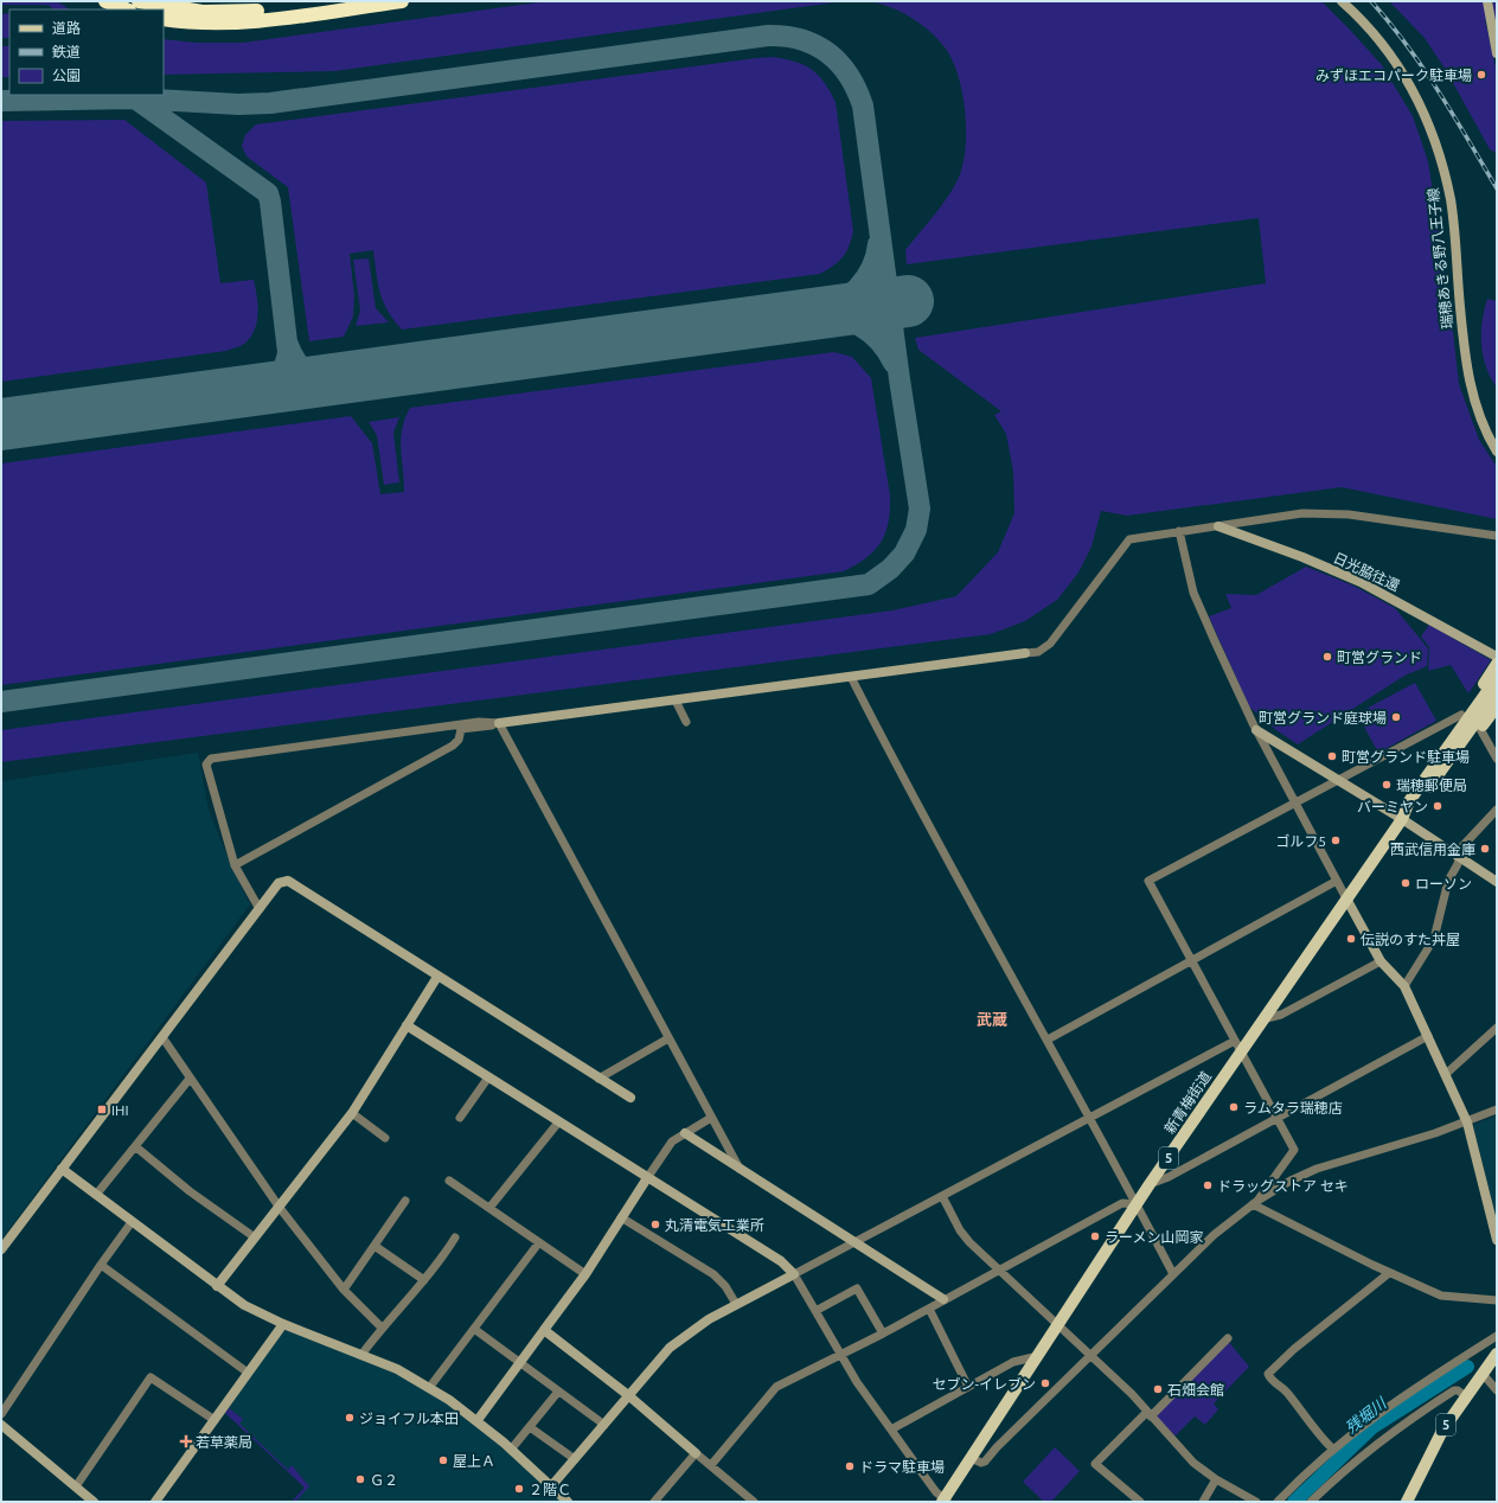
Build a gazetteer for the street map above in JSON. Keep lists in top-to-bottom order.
{
  "streets": {
    "main road": ["新青梅街道", "5"],
    "street": ["瑞穂あきる野八王子線", "日光脇往還"]
  },
  "districts": ["武蔵"],
  "water": ["残堀川"],
  "places": {
    "other": [
      "みずほエコパーク駐車場",
      "町営グランド",
      "町営グランド庭球場",
      "町営グランド駐車場",
      "瑞穂郵便局",
      "バーミヤン",
      "ゴルフ5",
      "西武信用金庫",
      "ローソン",
      "伝説のすた丼屋",
      "ラムタラ瑞穂店",
      "ドラッグストア セキ",
      "丸清電気工業所",
      "ラーメン山岡家",
      "セブン-イレブン",
      "石畑会館",
      "ジョイフル本田",
      "屋上Ａ",
      "ドラマ駐車場",
      "Ｇ２",
      "２階Ｃ"
    ],
    "transit": ["IHI"],
    "health": ["若草薬局"]
  },
  "legend": ["道路", "鉄道", "公園"]
}
